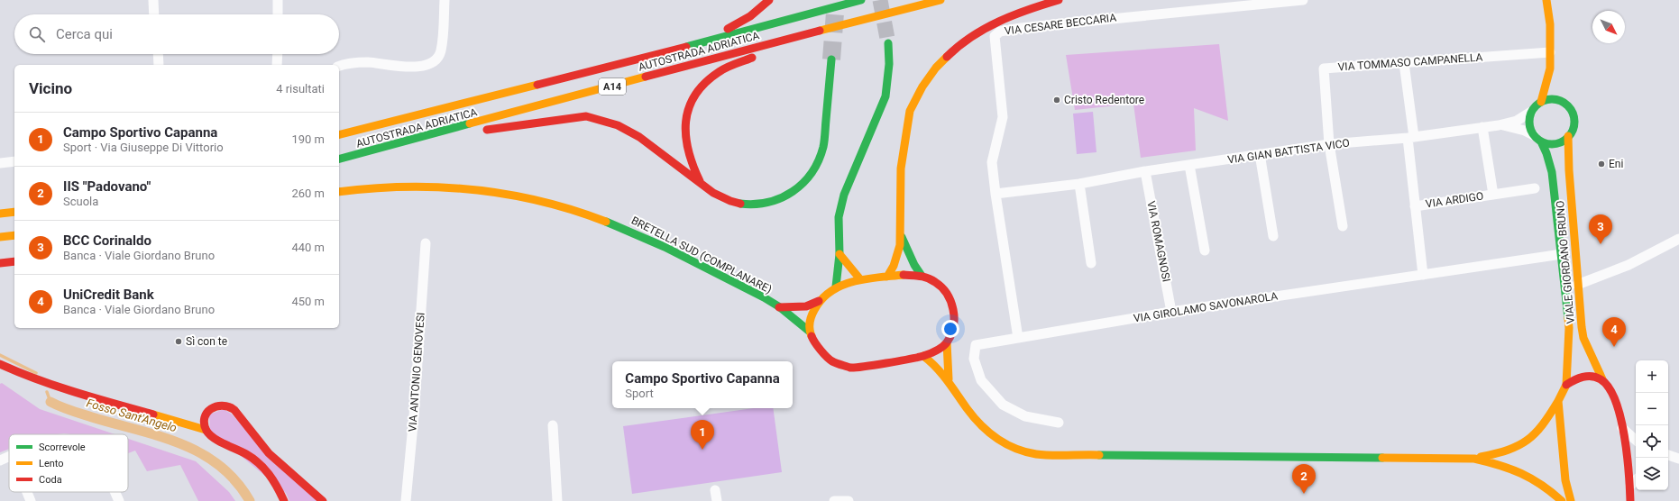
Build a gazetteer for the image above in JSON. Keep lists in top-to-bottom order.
{
  "streets": {
    "main road": [
      "AUTOSTRADA ADRIATICA",
      "A14",
      "BRETELLA SUD (COMPLANARE)",
      "VIALE GIORDANO BRUNO"
    ],
    "street": [
      "VIA CESARE BECCARIA",
      "VIA TOMMASO CAMPANELLA",
      "VIA GIAN BATTISTA VICO",
      "VIA ARDIGO",
      "VIA ROMAGNOSI",
      "VIA GIROLAMO SAVONAROLA",
      "VIA ANTONIO GENOVESI"
    ]
  },
  "crossings": [
    ["VIA CESARE BECCARIA", "VIA GIAN BATTISTA VICO"],
    ["VIA CESARE BECCARIA", "VIA GIROLAMO SAVONAROLA"],
    ["VIA TOMMASO CAMPANELLA", "VIA GIAN BATTISTA VICO"],
    ["VIA TOMMASO CAMPANELLA", "VIA ARDIGO"],
    ["VIA GIAN BATTISTA VICO", "VIA ARDIGO"],
    ["VIA GIAN BATTISTA VICO", "VIA ROMAGNOSI"],
    ["VIA GIAN BATTISTA VICO", "VIALE GIORDANO BRUNO"],
    ["VIA ARDIGO", "VIA GIROLAMO SAVONAROLA"],
    ["VIA ROMAGNOSI", "VIA GIROLAMO SAVONAROLA"],
    ["VIALE GIORDANO BRUNO", "VIA GIROLAMO SAVONAROLA"]
  ],
  "water": ["Fosso Sant'Angelo"],
  "places": ["Cristo Redentore", "Eni", "Sì con te"],
  "legend": ["Scorrevole", "Lento", "Coda"],
  "north": "bottom right",
  "page": {
    "search": "Cerca qui",
    "heading": ["Vicino", "4 risultati"],
    "list": [
      {
        "mark": "1",
        "name": "Campo Sportivo Capanna",
        "note": "Sport · Via Giuseppe Di Vittorio",
        "value": "190 m"
      },
      {
        "mark": "2",
        "name": "IIS \"Padovano\"",
        "note": "Scuola",
        "value": "260 m"
      },
      {
        "mark": "3",
        "name": "BCC Corinaldo",
        "note": "Banca · Viale Giordano Bruno",
        "value": "440 m"
      },
      {
        "mark": "4",
        "name": "UniCredit Bank",
        "note": "Banca · Viale Giordano Bruno",
        "value": "450 m"
      }
    ],
    "pins": [
      "3",
      "4",
      "1",
      "2"
    ],
    "map_buttons": ["+", "−"],
    "popup": ["Campo Sportivo Capanna", "Sport"]
  }
}
